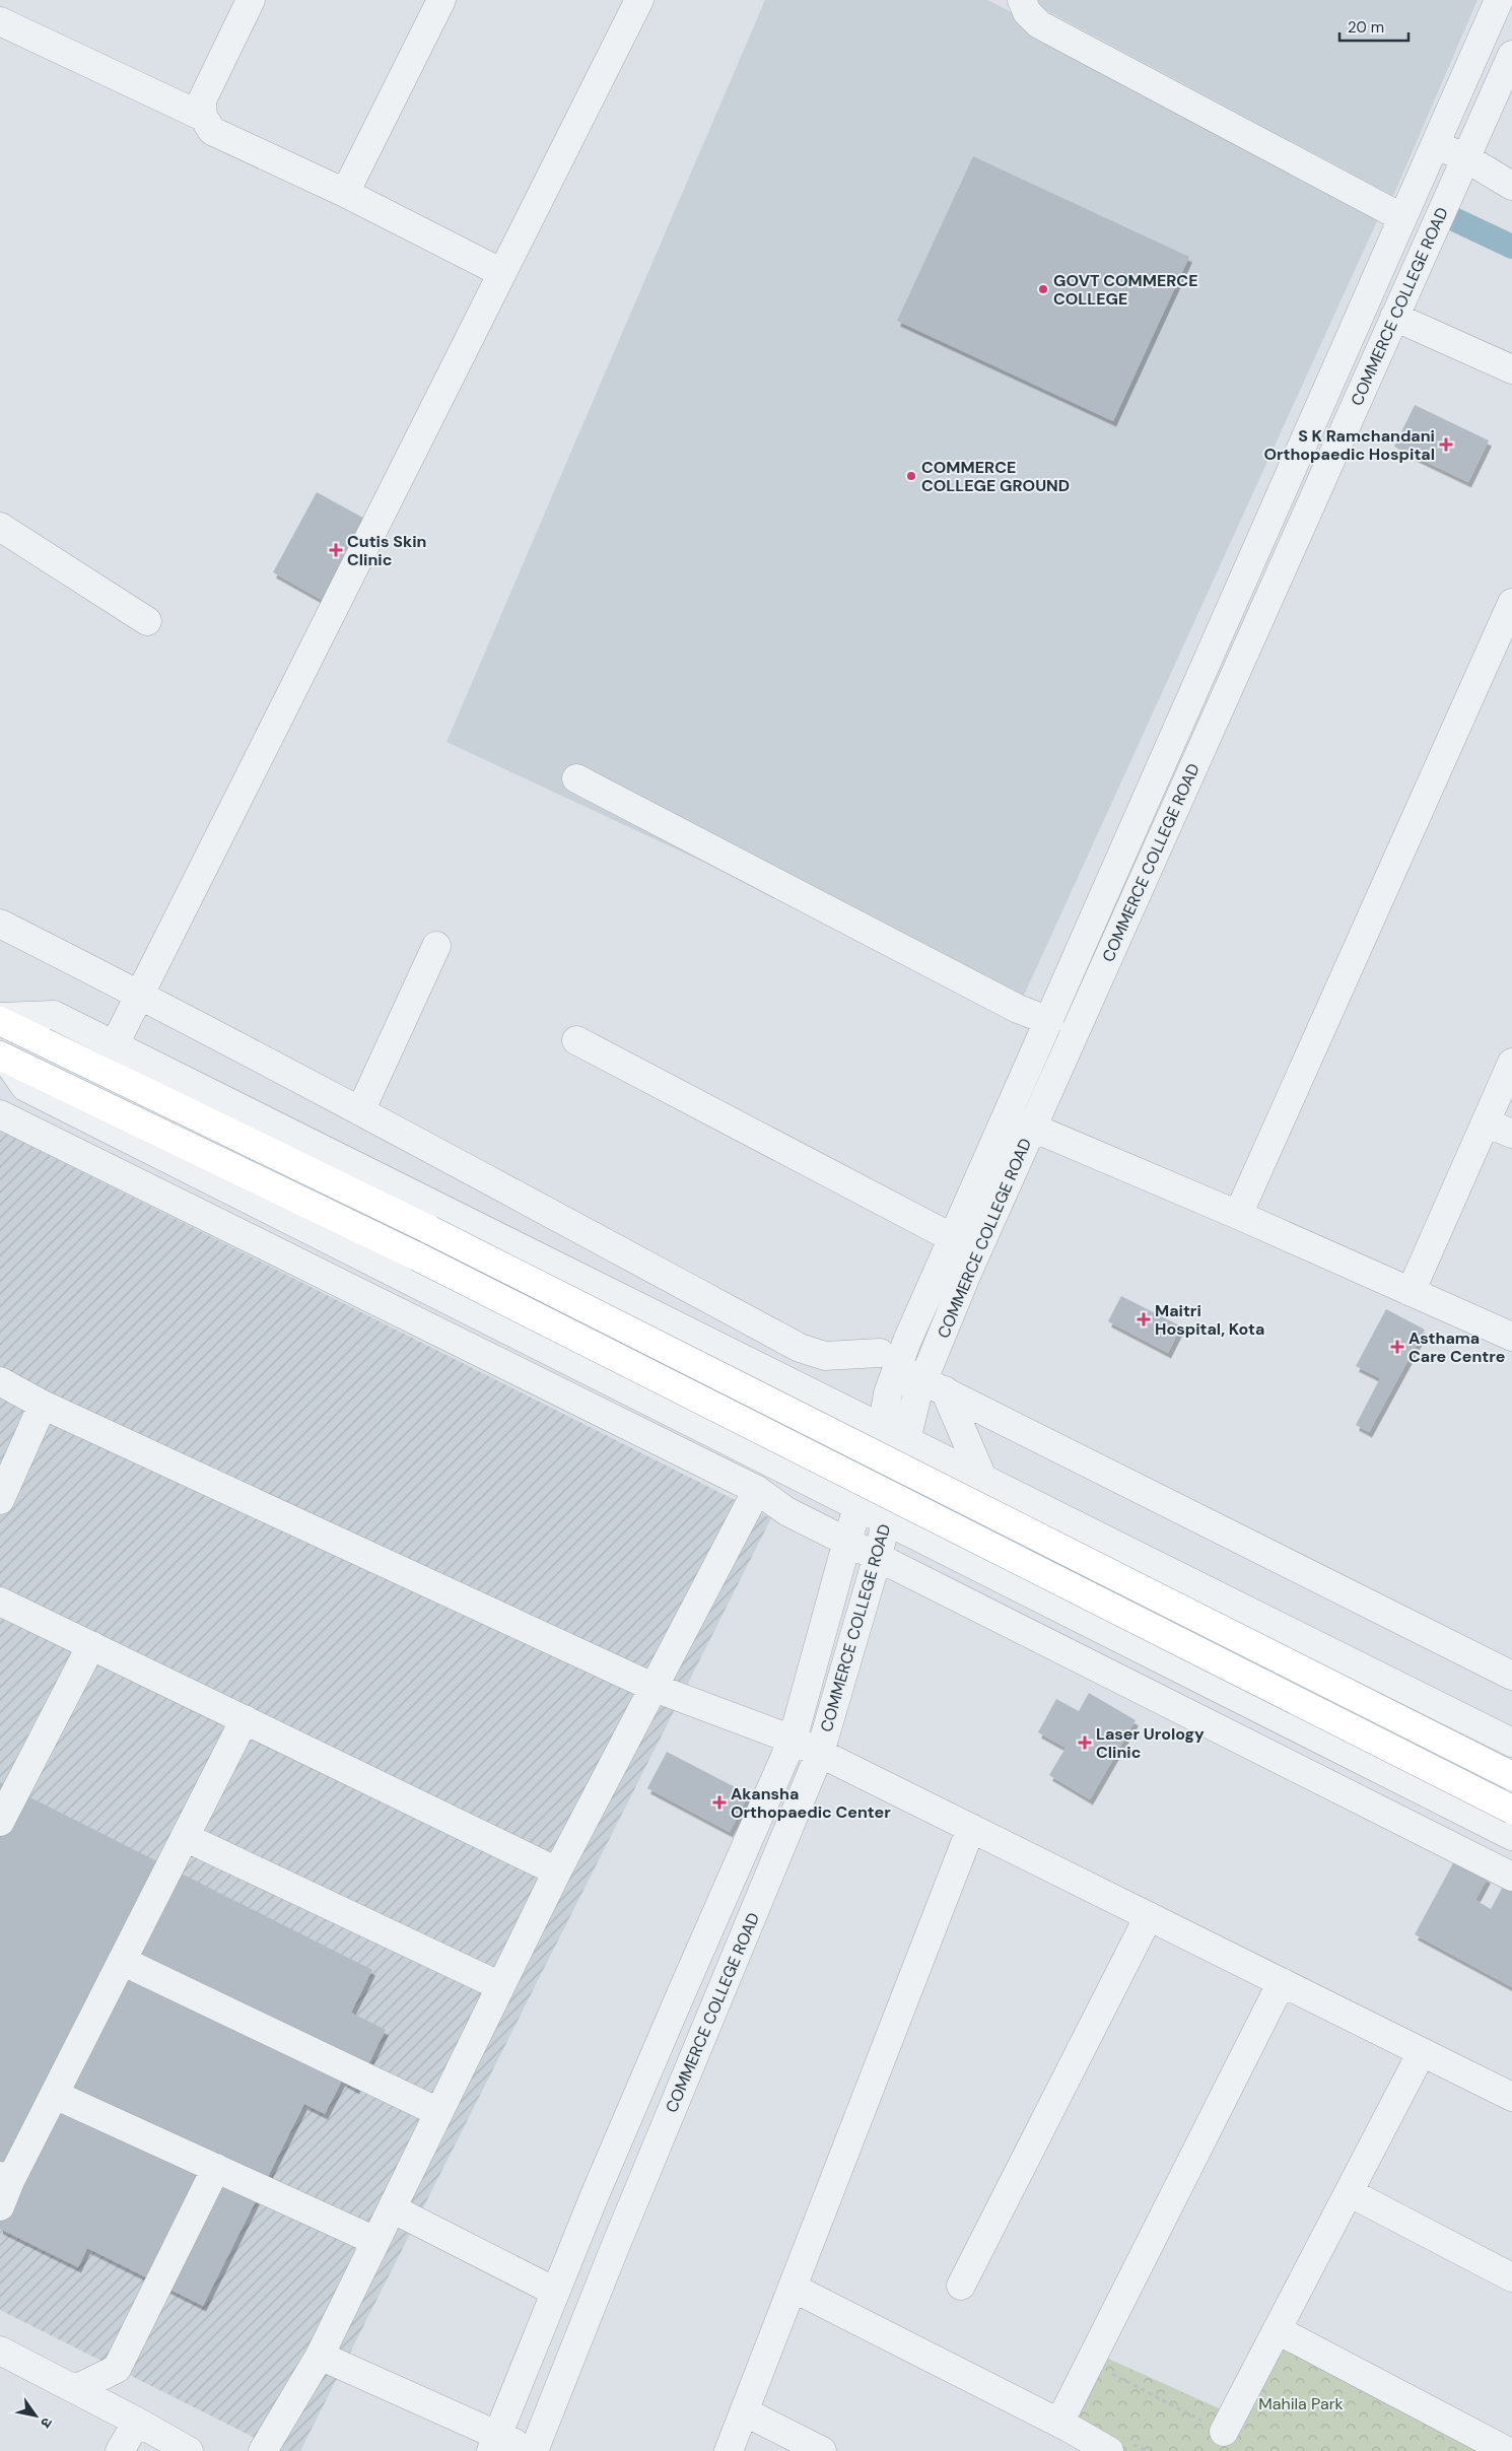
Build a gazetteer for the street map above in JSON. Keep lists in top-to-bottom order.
{
  "streets": {
    "street": ["COMMERCE COLLEGE ROAD"]
  },
  "parks": ["Mahila Park"],
  "places": {
    "other": ["GOVT COMMERCE COLLEGE", "COMMERCE COLLEGE GROUND"],
    "health": [
      "S K Ramchandani Orthopaedic Hospital",
      "Cutis Skin Clinic",
      "Maitri Hospital, Kota",
      "Asthama Care Centre",
      "Laser Urology Clinic",
      "Akansha Orthopaedic Center"
    ]
  },
  "scale_bar": "20 m",
  "north": "bottom right"
}
